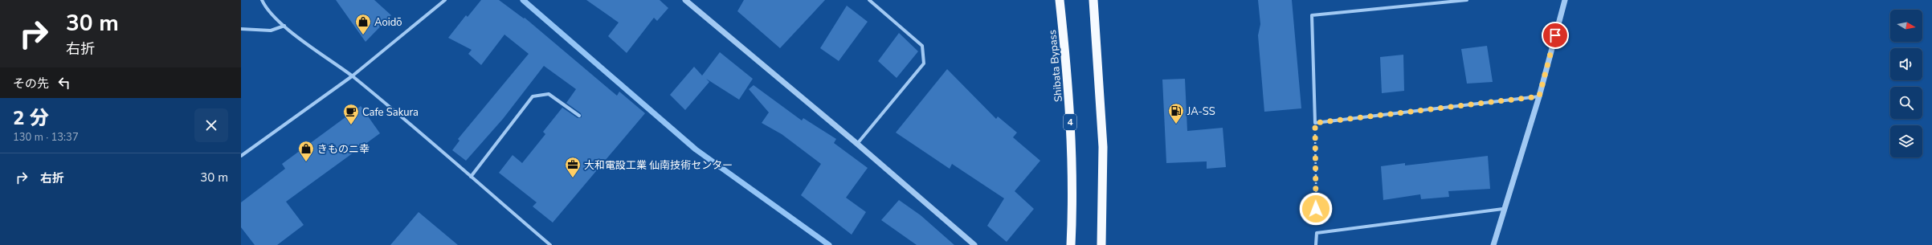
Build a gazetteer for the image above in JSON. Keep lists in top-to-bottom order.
{
  "streets": {
    "highway": ["Shibata Bypass", "4"]
  },
  "places": {
    "shop": ["Aoidō", "きものニ幸"],
    "fuel station": ["JA-SS"],
    "cafe": ["Cafe Sakura"],
    "office": ["大和電設工業 仙南技術センター"]
  },
  "north": "right",
  "page": {
    "turn": ["30 m", "右折"],
    "then": "その先",
    "heading": ["2 分", "130 m · 13:37"],
    "list": [
      {
        "name": "右折",
        "value": "30 m"
      }
    ]
  }
}
